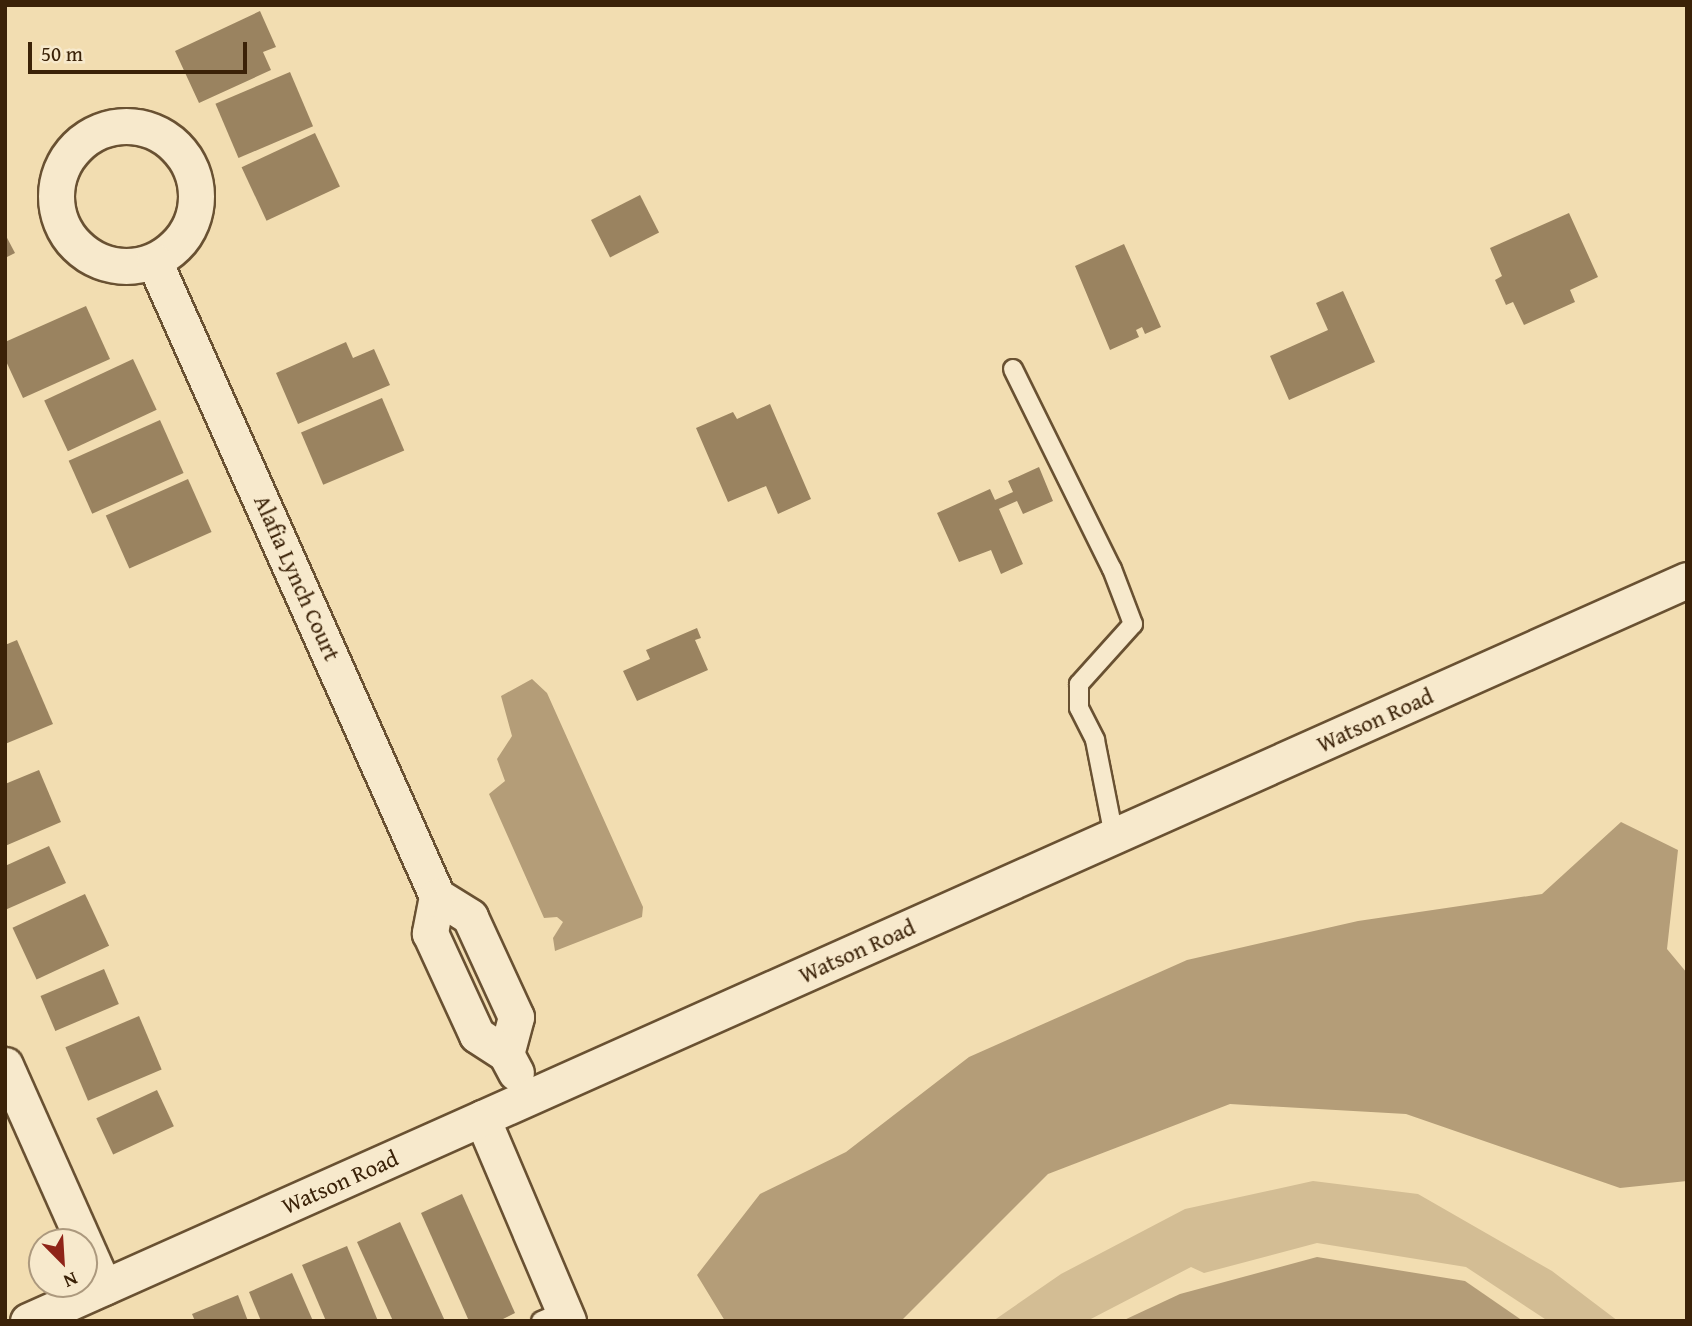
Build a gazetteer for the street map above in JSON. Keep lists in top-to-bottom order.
{
  "streets": {
    "street": ["Alafia Lynch Court", "Watson Road"]
  },
  "scale_bar": "50 m",
  "north": "bottom right"
}
